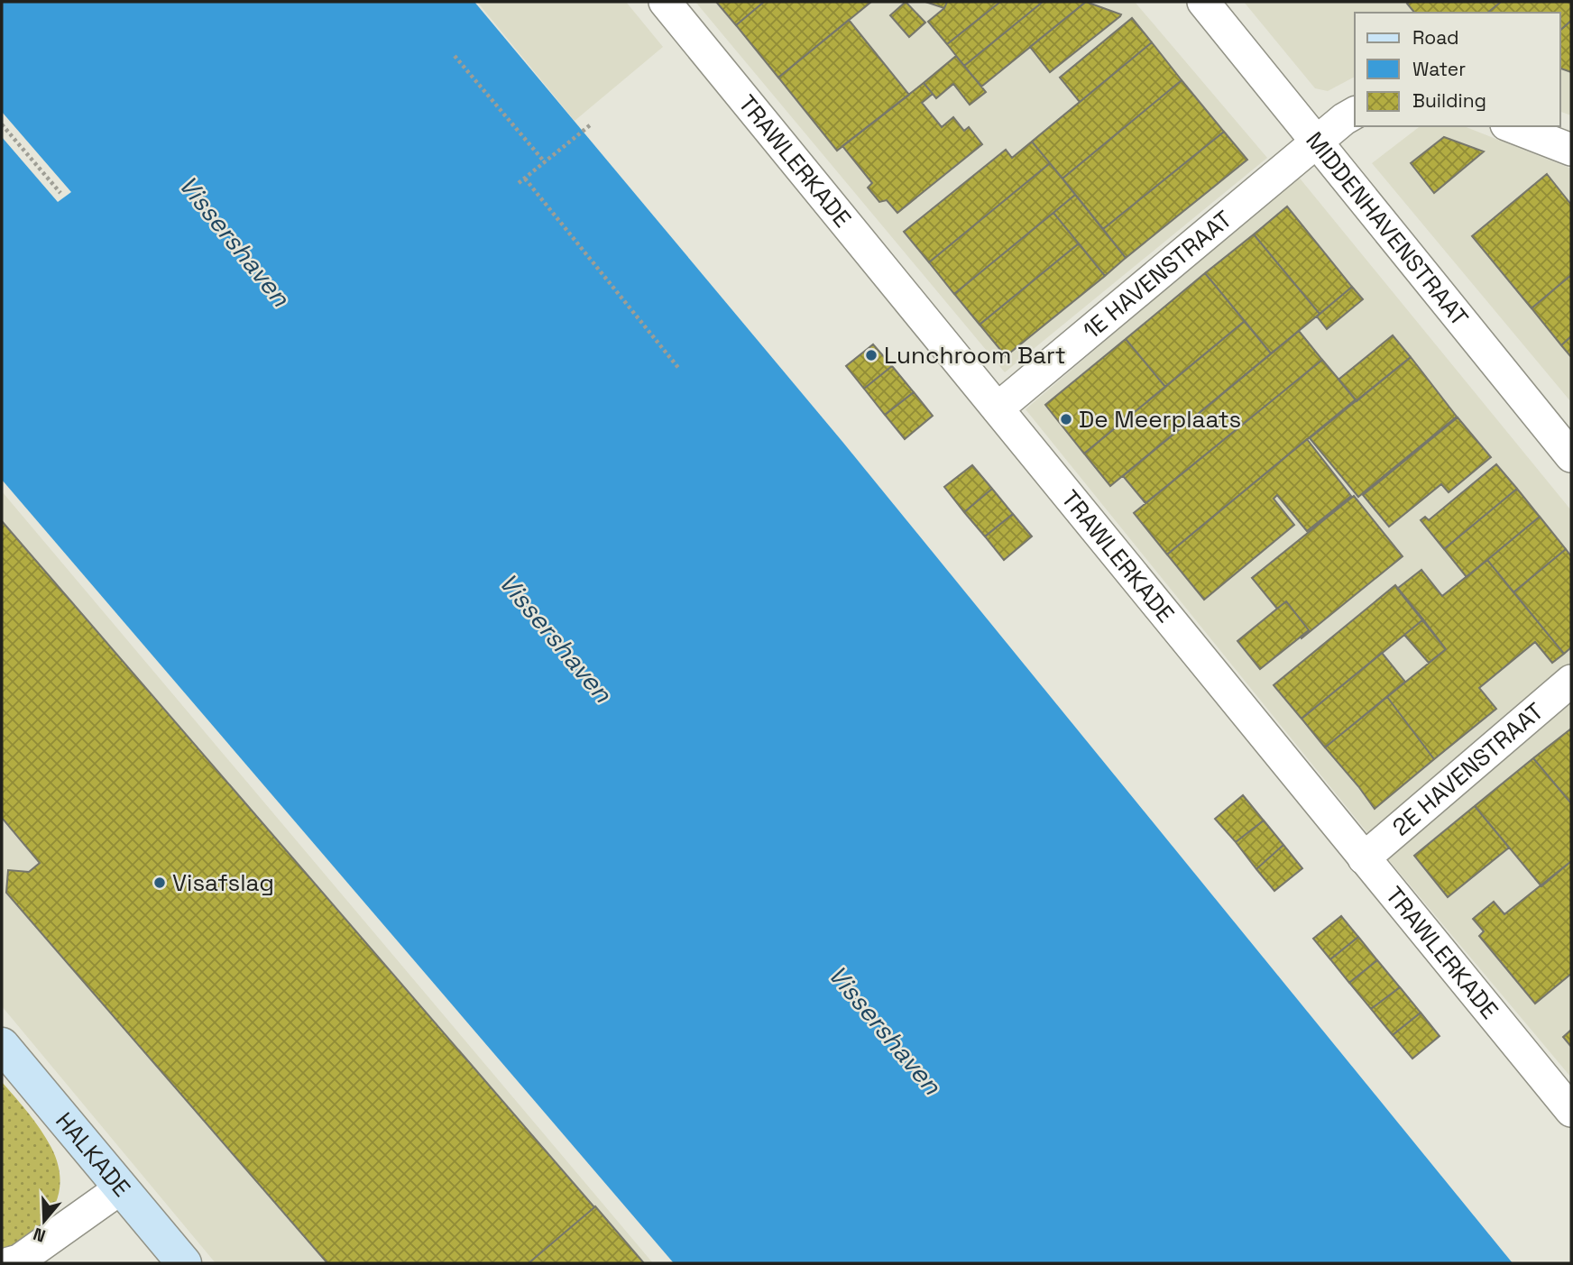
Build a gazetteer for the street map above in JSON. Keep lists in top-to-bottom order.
{
  "streets": {
    "street": [
      "TRAWLERKADE",
      "MIDDENHAVENSTRAAT",
      "1E HAVENSTRAAT",
      "2E HAVENSTRAAT",
      "HALKADE"
    ]
  },
  "crossings": [
    ["TRAWLERKADE", "1E HAVENSTRAAT"],
    ["TRAWLERKADE", "2E HAVENSTRAAT"],
    ["MIDDENHAVENSTRAAT", "1E HAVENSTRAAT"]
  ],
  "water": ["Vissershaven"],
  "places": ["Lunchroom Bart", "De Meerplaats", "Visafslag"],
  "legend": ["Road", "Water", "Building"],
  "north": "bottom"
}
